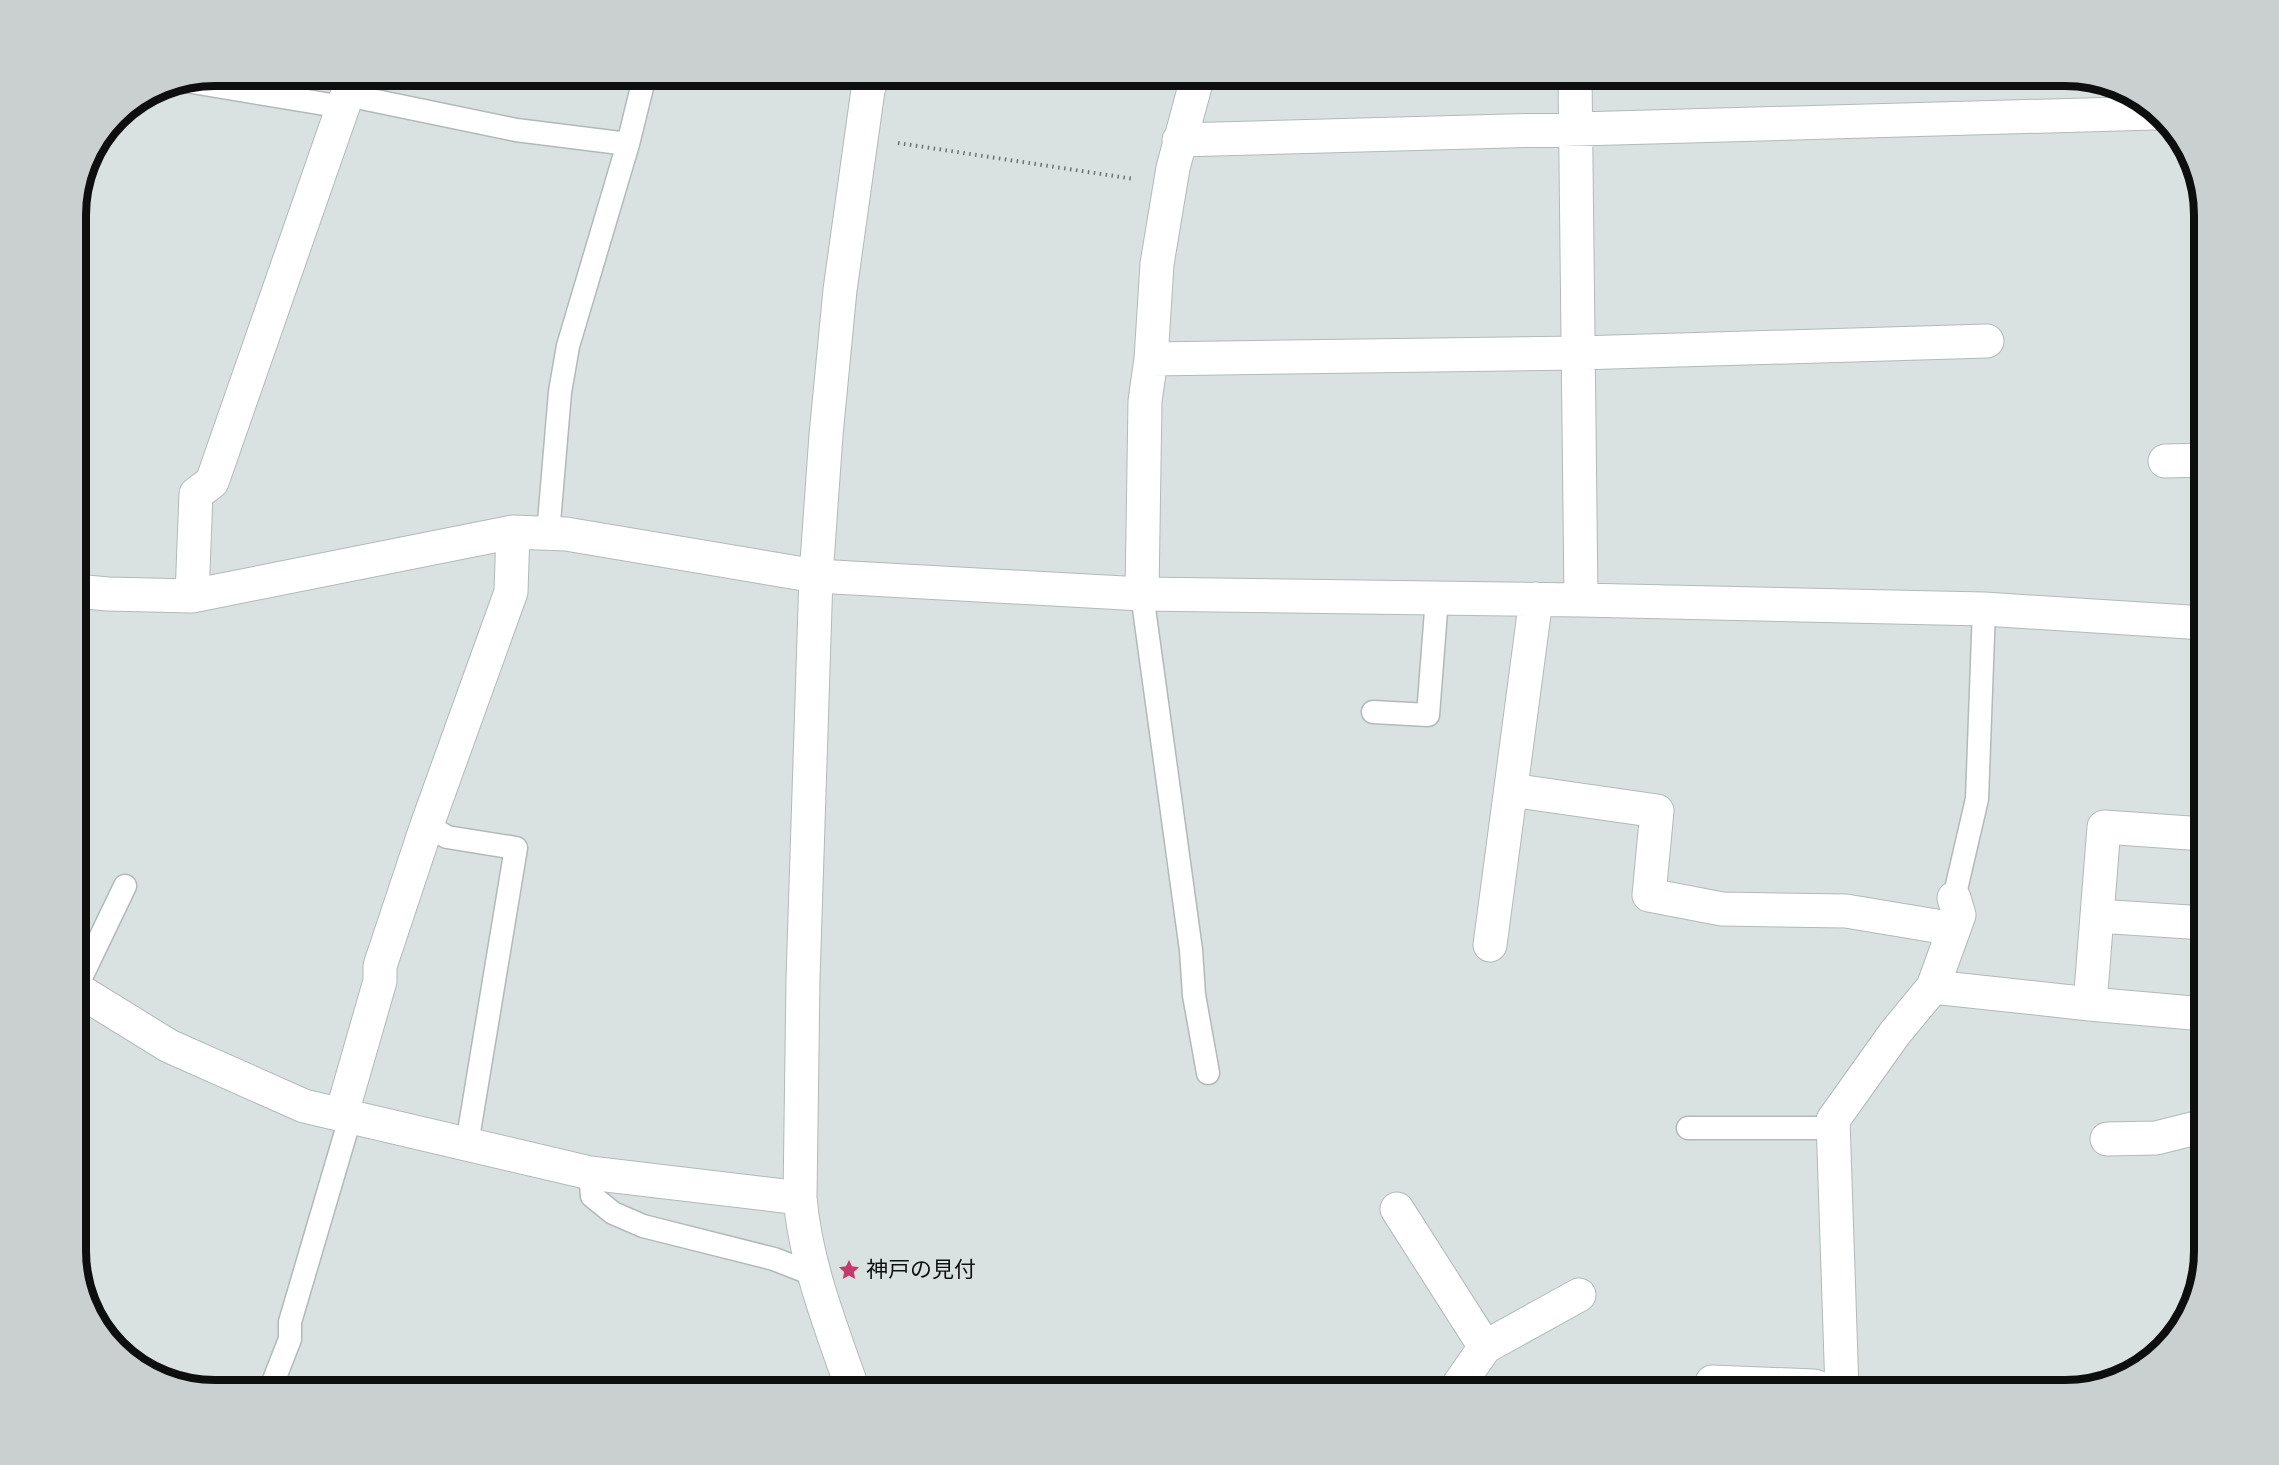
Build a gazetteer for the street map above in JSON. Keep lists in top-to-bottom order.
{
  "places": {
    "place": ["神戸の見付"]
  }
}
